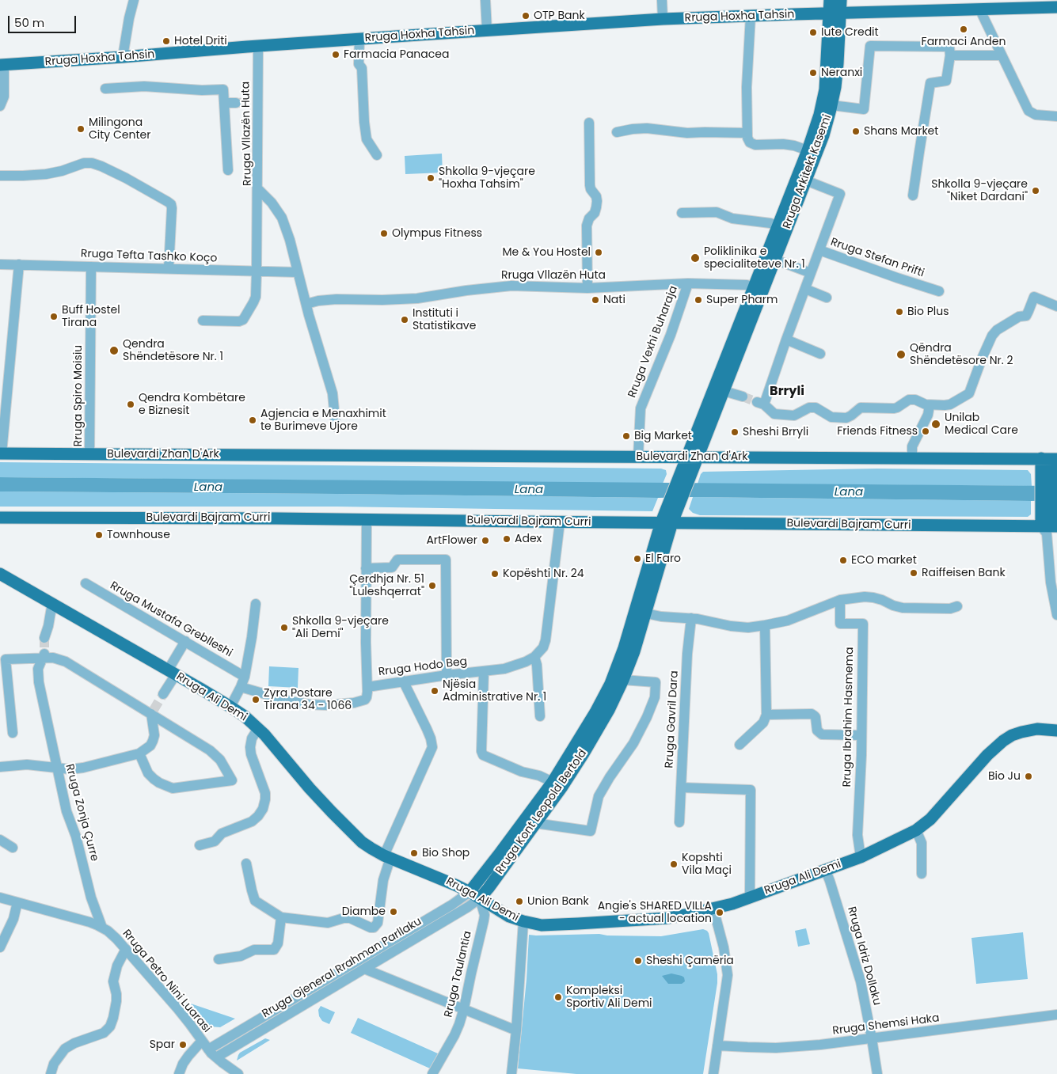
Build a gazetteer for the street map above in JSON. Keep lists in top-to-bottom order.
{
  "streets": {
    "main road": [
      "Rruga Hoxha Tahsin",
      "Rruga Arkitekt Kasemi",
      "Bulevardi Zhan D'Ark",
      "Bulevardi Zhan d'Ark",
      "Bulevardi Bajram Curri",
      "Rruga Ali Demi",
      "Rruga Kont Leopold Bertold"
    ],
    "street": [
      "Rruga Vllazën Huta",
      "Rruga Tefta Tashko Koço",
      "Rruga Stefan Prifti",
      "Rruga Vexhi Buharaja",
      "Rruga Spiro Moisiu",
      "Rruga Mustafa Greblleshi",
      "Rruga Hodo Beg",
      "Rruga Ibrahim Hasmema",
      "Rruga Gavril Dara",
      "Rruga Zonja Çurre",
      "Rruga Idriz Dollaku",
      "Rruga Gjeneral Rrahman Parllaku",
      "Rruga Taulantia",
      "Rruga Petro Nini Luarasi",
      "Rruga Shemsi Haka"
    ]
  },
  "crossings": [
    ["Rruga Hoxha Tahsin", "Rruga Vllazën Huta"],
    ["Rruga Hoxha Tahsin", "Rruga Arkitekt Kasemi"],
    ["Rruga Vllazën Huta", "Rruga Arkitekt Kasemi"],
    ["Rruga Vllazën Huta", "Rruga Tefta Tashko Koço"],
    ["Rruga Vllazën Huta", "Rruga Vexhi Buharaja"],
    ["Rruga Arkitekt Kasemi", "Rruga Stefan Prifti"],
    ["Rruga Arkitekt Kasemi", "Bulevardi Zhan d'Ark"],
    ["Rruga Tefta Tashko Koço", "Rruga Spiro Moisiu"],
    ["Rruga Vexhi Buharaja", "Bulevardi Zhan d'Ark"],
    ["Rruga Spiro Moisiu", "Bulevardi Zhan D'Ark"],
    ["Bulevardi Zhan D'Ark", "Bulevardi Zhan d'Ark"],
    ["Bulevardi Bajram Curri", "Rruga Hodo Beg"],
    ["Bulevardi Bajram Curri", "Rruga Kont Leopold Bertold"],
    ["Rruga Ali Demi", "Rruga Ibrahim Hasmema"],
    ["Rruga Ali Demi", "Rruga Kont Leopold Bertold"],
    ["Rruga Ali Demi", "Rruga Idriz Dollaku"],
    ["Rruga Ali Demi", "Rruga Gjeneral Rrahman Parllaku"],
    ["Rruga Ali Demi", "Rruga Taulantia"],
    ["Rruga Kont Leopold Bertold", "Rruga Gjeneral Rrahman Parllaku"],
    ["Rruga Kont Leopold Bertold", "Rruga Taulantia"],
    ["Rruga Zonja Çurre", "Rruga Petro Nini Luarasi"],
    ["Rruga Idriz Dollaku", "Rruga Shemsi Haka"],
    ["Rruga Gjeneral Rrahman Parllaku", "Rruga Taulantia"],
    ["Rruga Gjeneral Rrahman Parllaku", "Rruga Petro Nini Luarasi"]
  ],
  "districts": ["Brryli"],
  "water": ["Lana"],
  "places": [
    "OTP Bank",
    "Farmaci Anden",
    "Iute Credit",
    "Hotel Driti",
    "Farmacia Panacea",
    "Neranxi",
    "Milingona City Center",
    "Shans Market",
    "Shkolla 9-vjeçare \"Hoxha Tahsim\"",
    "Shkolla 9-vjeçare \"Niket Dardani\"",
    "Olympus Fitness",
    "Me & You Hostel",
    "Poliklinika e specialiteteve Nr. 1",
    "Nati",
    "Super Pharm",
    "Bio Plus",
    "Buff Hostel Tirana",
    "Instituti i Statistikave",
    "Qendra Shëndetësore Nr. 1",
    "Qëndra Shëndetësore Nr. 2",
    "Qendra Kombëtare e Biznesit",
    "Agjencia e Menaxhimit te Burimeve Ujore",
    "Unilab Medical Care",
    "Friends Fitness",
    "Sheshi Brryli",
    "Big Market",
    "Townhouse",
    "Adex",
    "ArtFlower",
    "El Faro",
    "ECO market",
    "Raiffeisen Bank",
    "Kopështi Nr. 24",
    "Çerdhja Nr. 51 \"Luleshqerrat\"",
    "Shkolla 9-vjeçare \"Ali Demi\"",
    "Njësia Administrative Nr. 1",
    "Zyra Postare Tirana 34 - 1066",
    "Bio Ju",
    "Bio Shop",
    "Kopshti Vila Maçi",
    "Union Bank",
    "Diambe",
    "Angie's SHARED VILLA - actual location",
    "Sheshi Çamëria",
    "Kompleksi Sportiv Ali Demi",
    "Spar"
  ],
  "scale_bar": "50 m"
}
